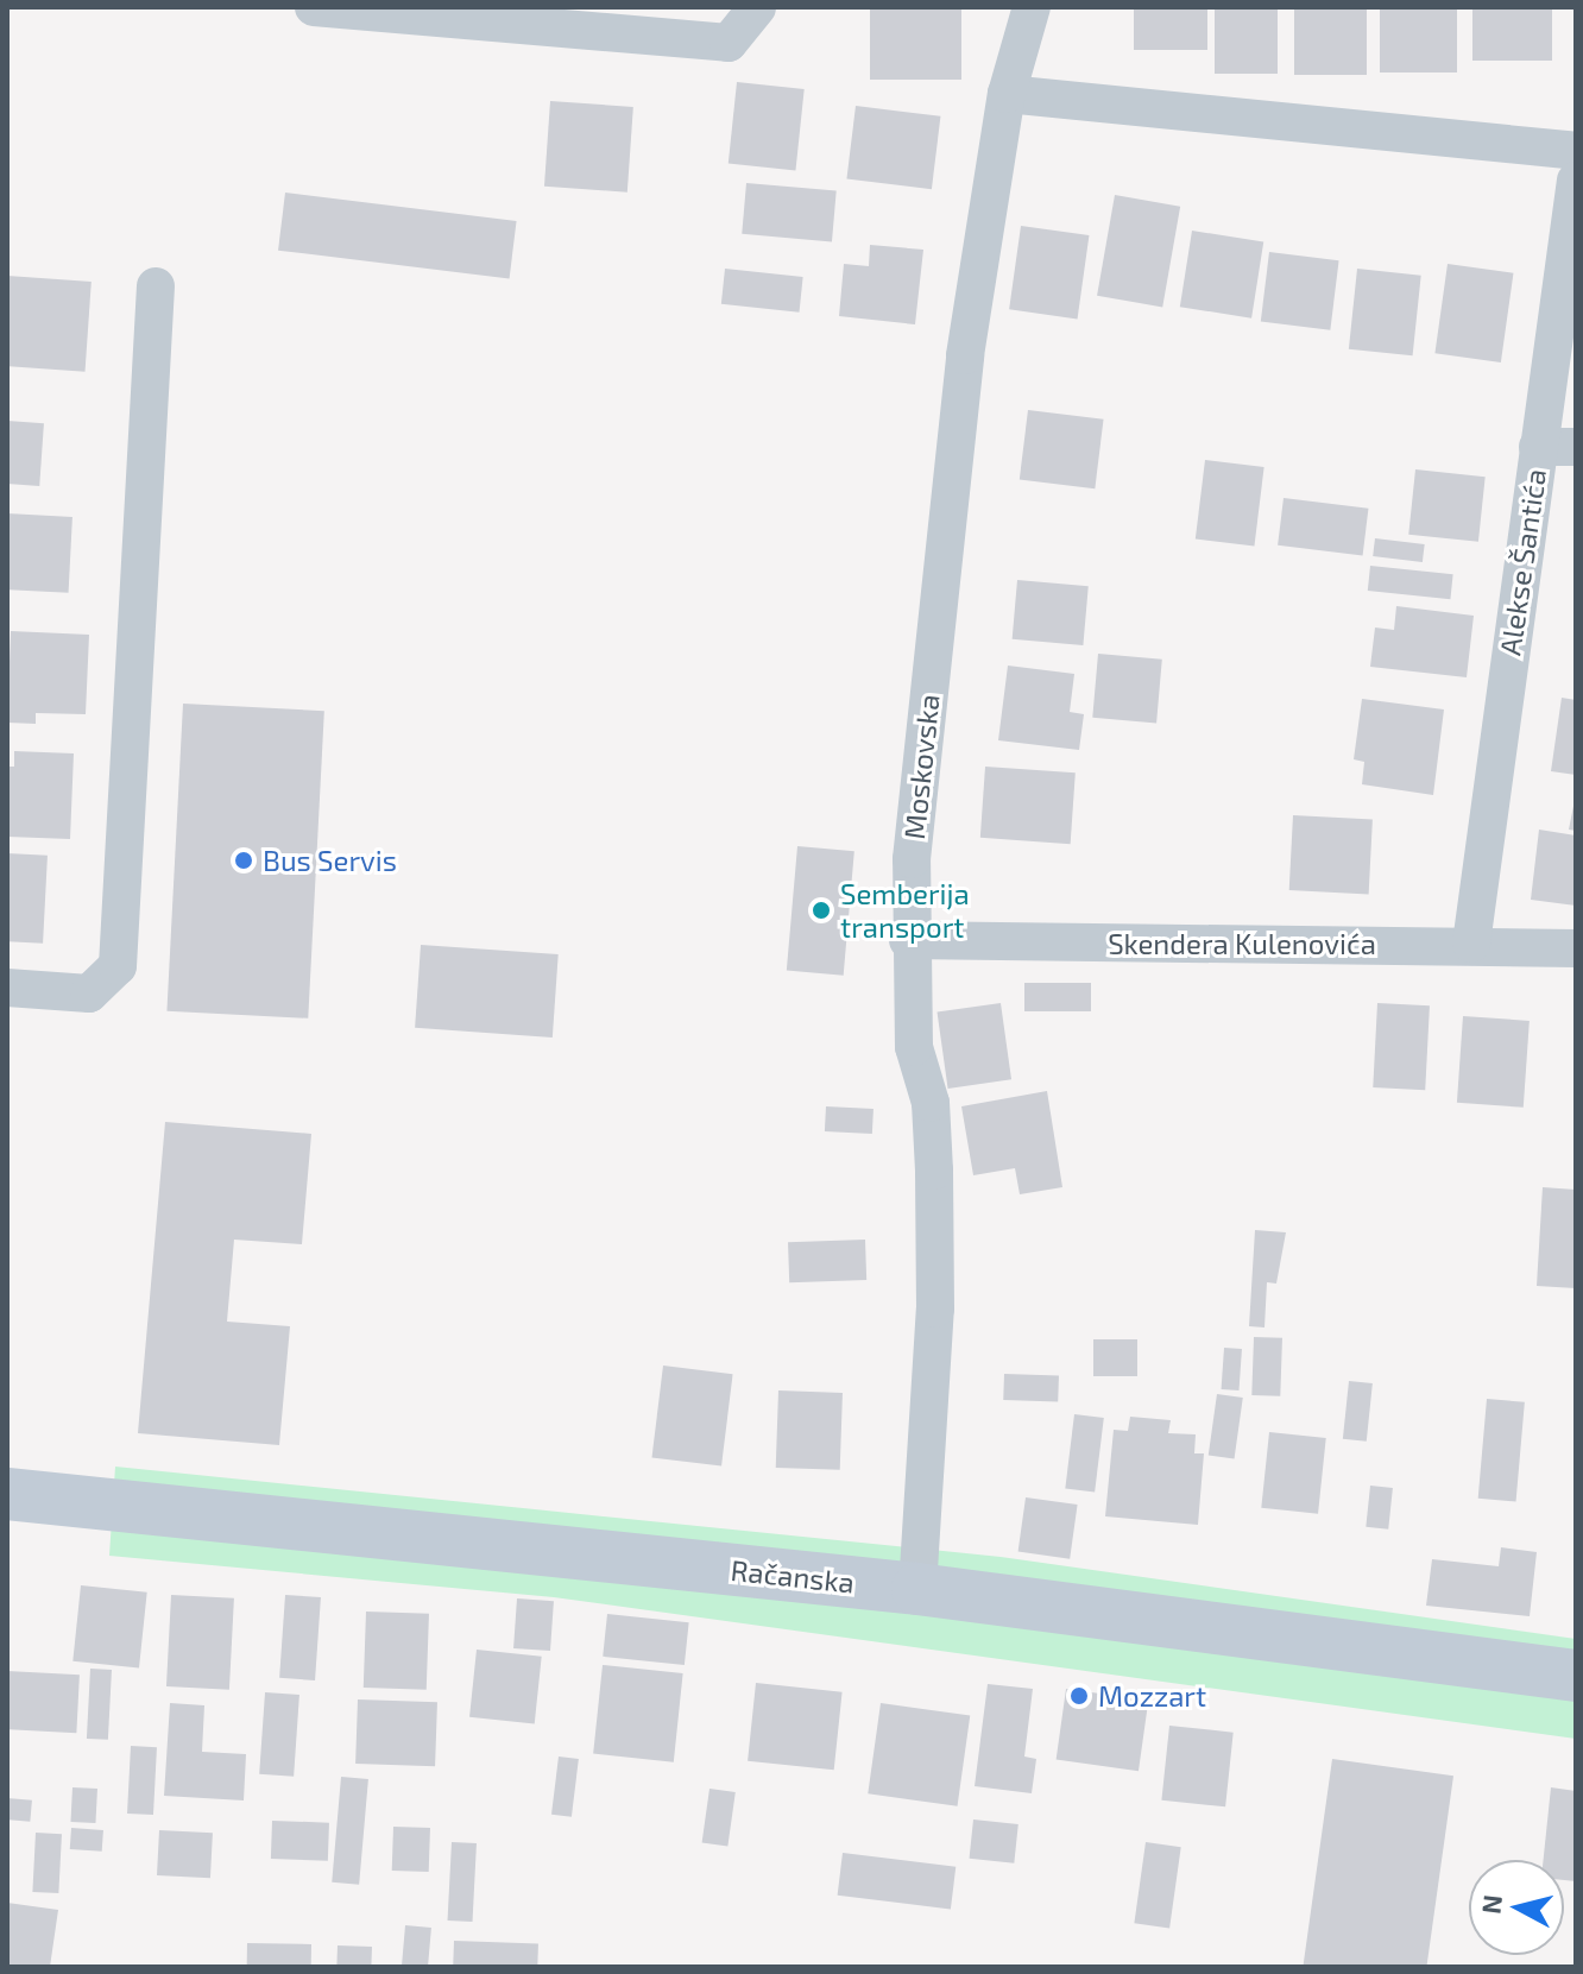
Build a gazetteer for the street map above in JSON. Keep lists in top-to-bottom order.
{
  "streets": {
    "main road": ["Račanska"],
    "street": ["Alekse Šantića", "Moskovska", "Skendera Kulenovića"]
  },
  "crossings": [
    ["Alekse Šantića", "Skendera Kulenovića"],
    ["Moskovska", "Skendera Kulenovića"],
    ["Moskovska", "Račanska"]
  ],
  "places": ["Bus Servis", "Semberija transport", "Mozzart"],
  "north": "left"
}
